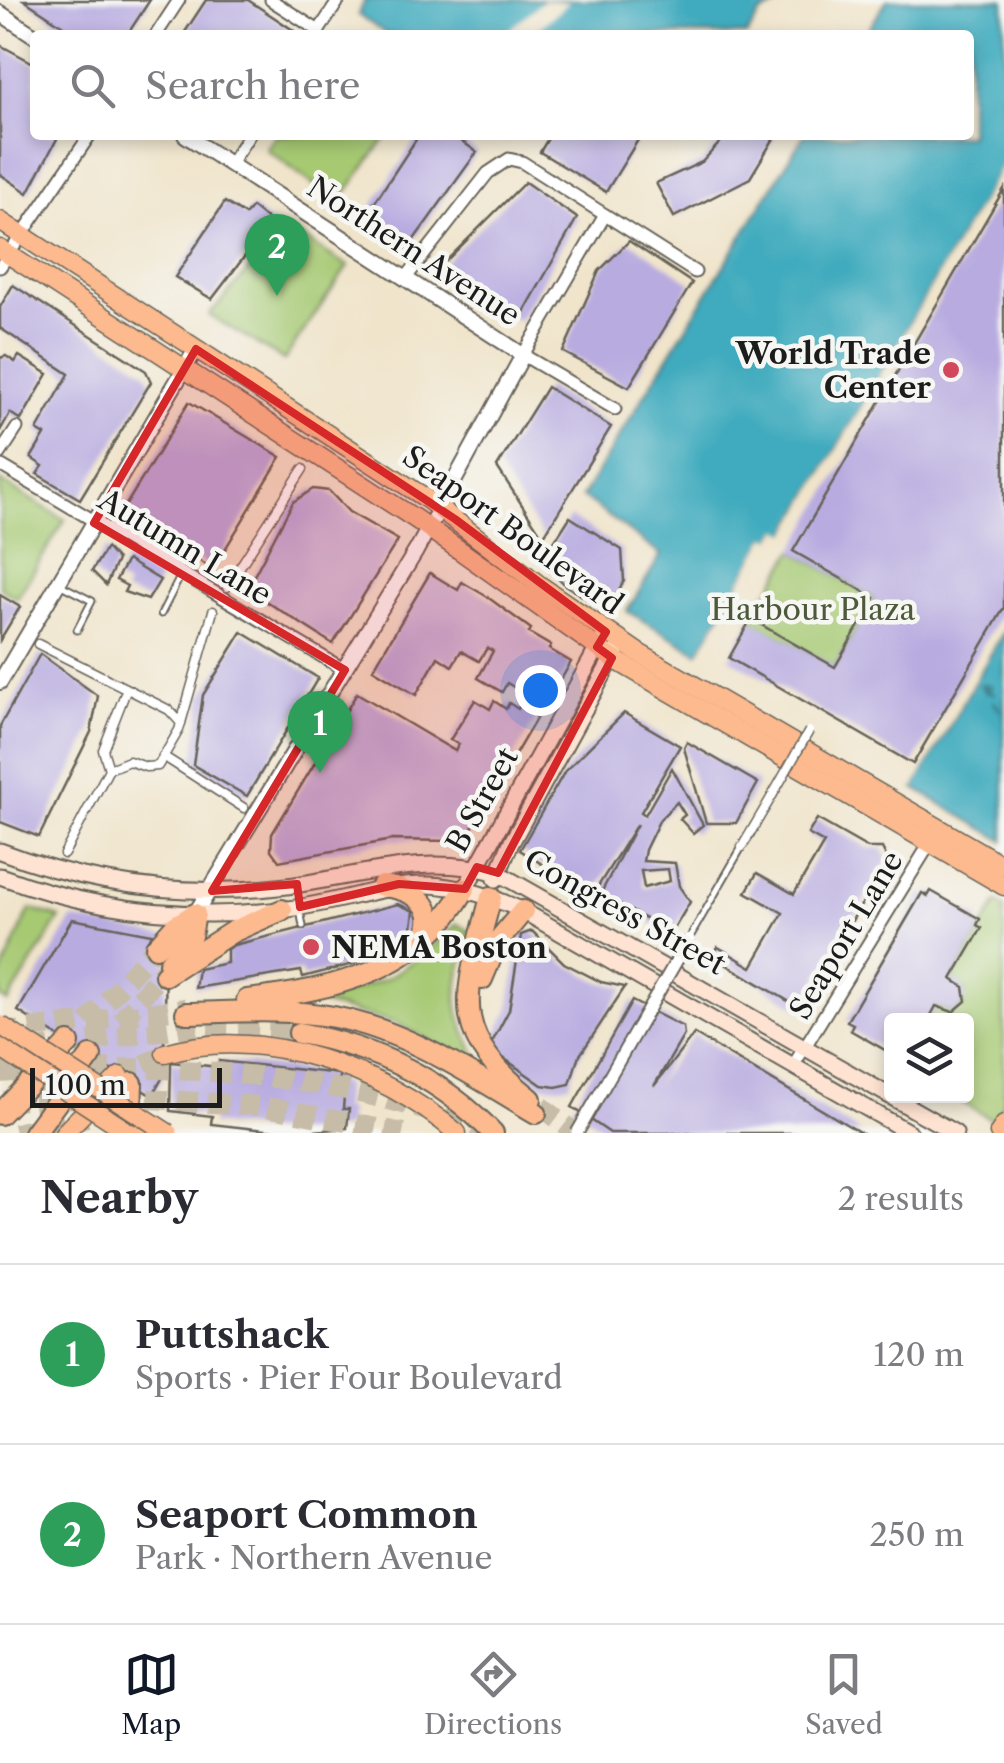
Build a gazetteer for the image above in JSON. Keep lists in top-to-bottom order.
{
  "streets": {
    "main road": ["Seaport Boulevard", "B Street", "Congress Street"],
    "street": ["Northern Avenue", "Autumn Lane", "Seaport Lane"]
  },
  "crossings": [
    ["Seaport Boulevard", "B Street"],
    ["Seaport Boulevard", "Seaport Lane"],
    ["B Street", "Congress Street"],
    ["Congress Street", "Seaport Lane"]
  ],
  "parks": ["Harbour Plaza"],
  "places": ["World Trade Center", "NEMA Boston"],
  "scale_bar": "100 m",
  "page": {
    "search": "Search here",
    "pins": ["2", "1"],
    "scale": "100 m",
    "heading": ["Nearby", "2 results"],
    "list": [
      {
        "mark": "1",
        "name": "Puttshack",
        "note": "Sports · Pier Four Boulevard",
        "value": "120 m"
      },
      {
        "mark": "2",
        "name": "Seaport Common",
        "note": "Park · Northern Avenue",
        "value": "250 m"
      }
    ],
    "nav": ["Map", "Directions", "Saved"]
  }
}
